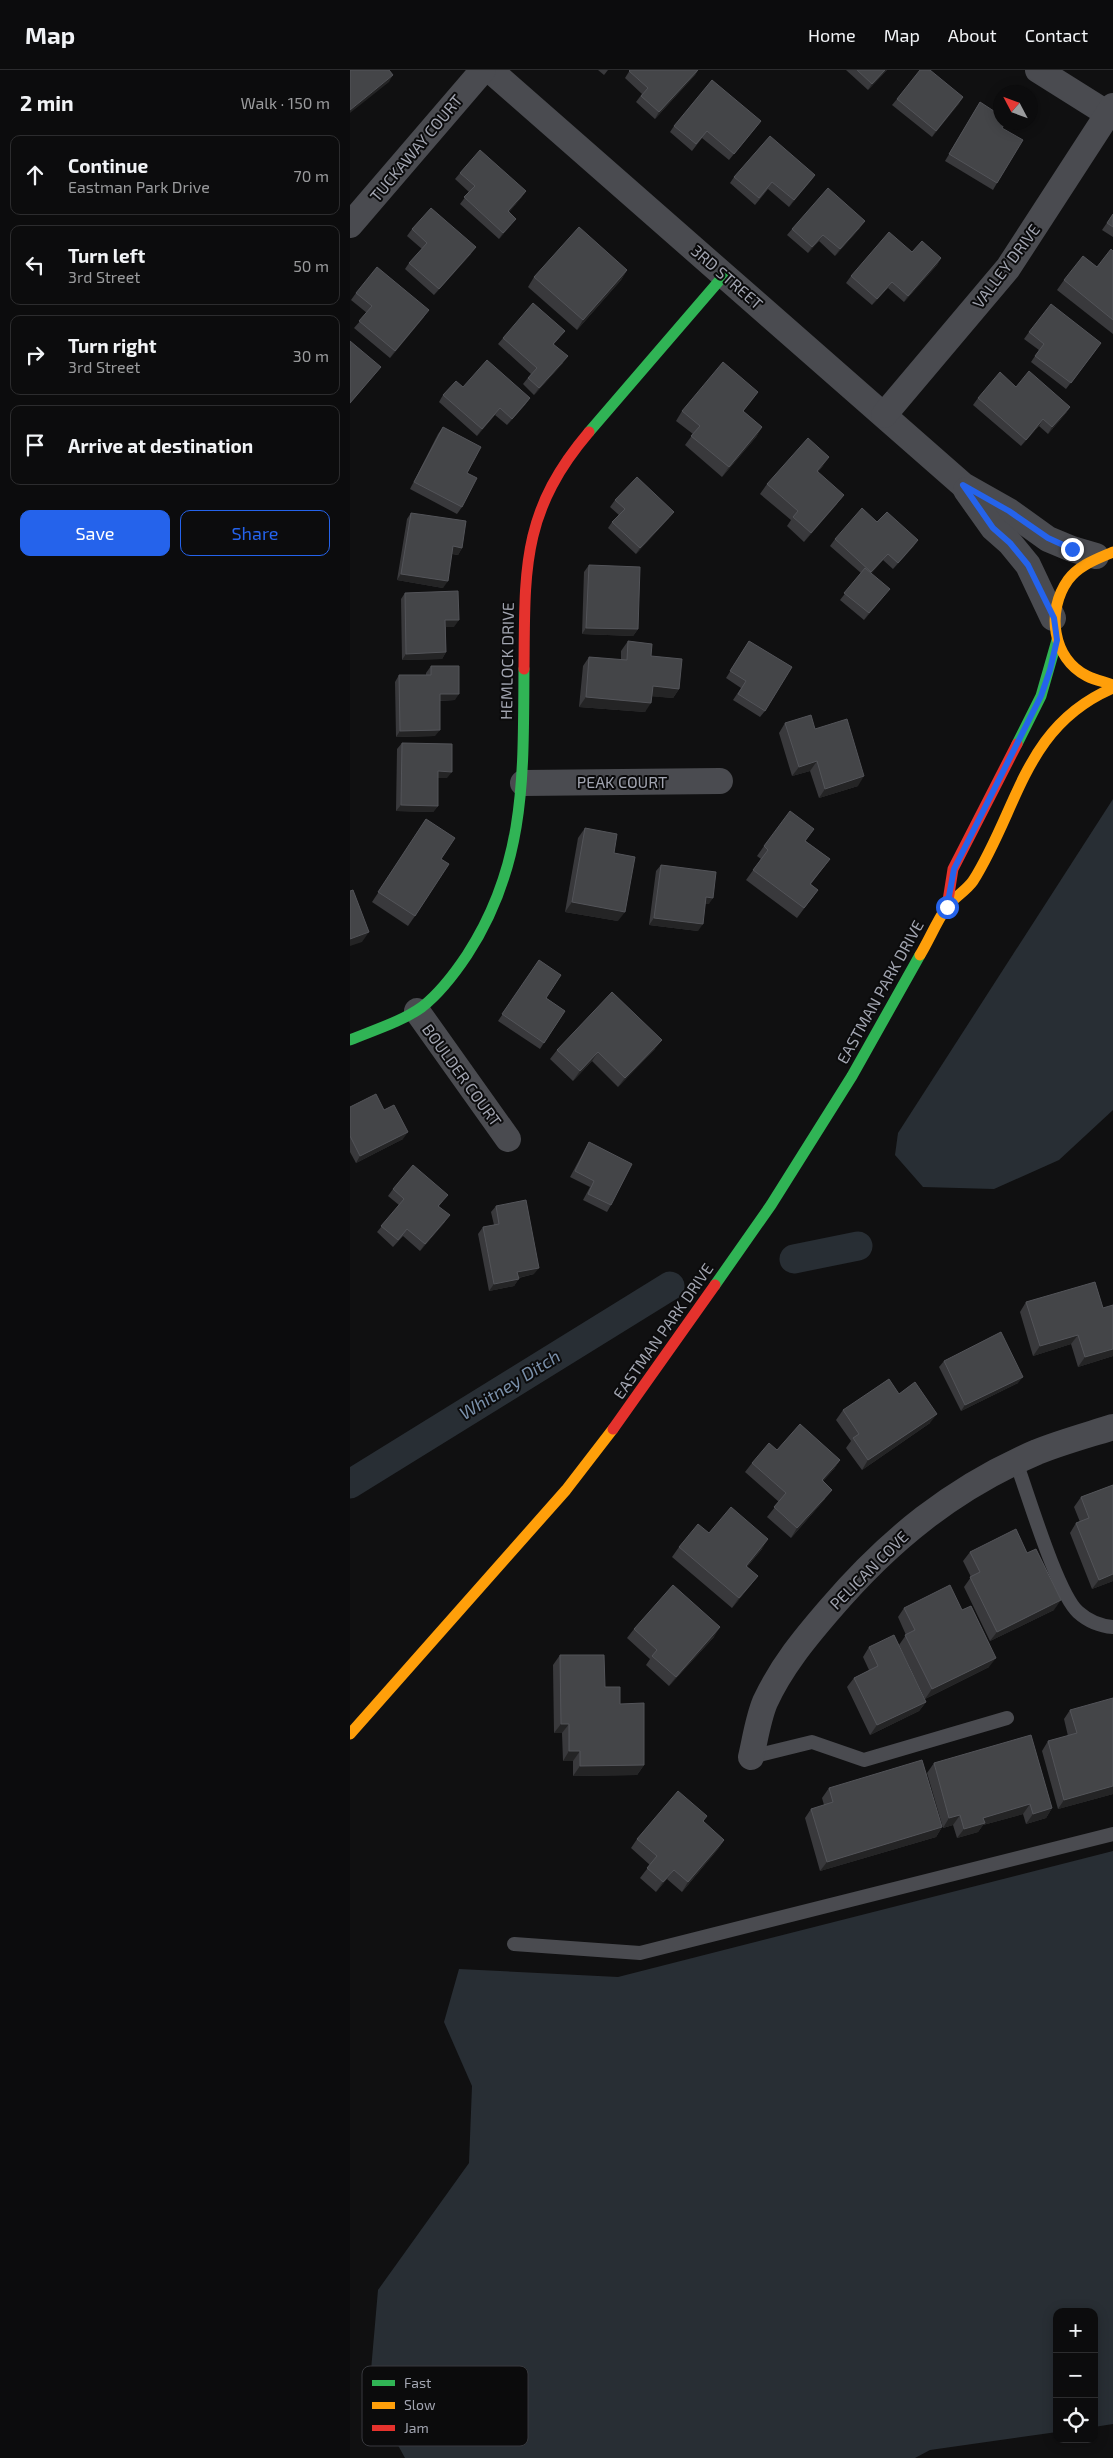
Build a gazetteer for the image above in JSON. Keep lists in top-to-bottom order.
{
  "streets": {
    "street": [
      "TUCKAWAY COURT",
      "VALLEY DRIVE",
      "3RD STREET",
      "HEMLOCK DRIVE",
      "PEAK COURT",
      "EASTMAN PARK DRIVE",
      "BOULDER COURT",
      "PELICAN COVE"
    ]
  },
  "crossings": [
    ["VALLEY DRIVE", "3RD STREET"],
    ["3RD STREET", "HEMLOCK DRIVE"],
    ["3RD STREET", "EASTMAN PARK DRIVE"],
    ["HEMLOCK DRIVE", "PEAK COURT"],
    ["HEMLOCK DRIVE", "BOULDER COURT"]
  ],
  "water": ["Whitney Ditch"],
  "legend": ["Fast", "Slow", "Jam"],
  "north": "top left",
  "page": {
    "header": "Map",
    "nav": [
      "Home",
      "Map",
      "About",
      "Contact"
    ],
    "heading": ["2 min", "Walk · 150 m"],
    "list": [
      ["Continue", "Eastman Park Drive", "70 m"],
      ["Turn left", "3rd Street", "50 m"],
      ["Turn right", "3rd Street", "30 m"],
      "Arrive at destination"
    ],
    "buttons": ["Save", "Share"],
    "map_buttons": ["+", "−"]
  }
}
